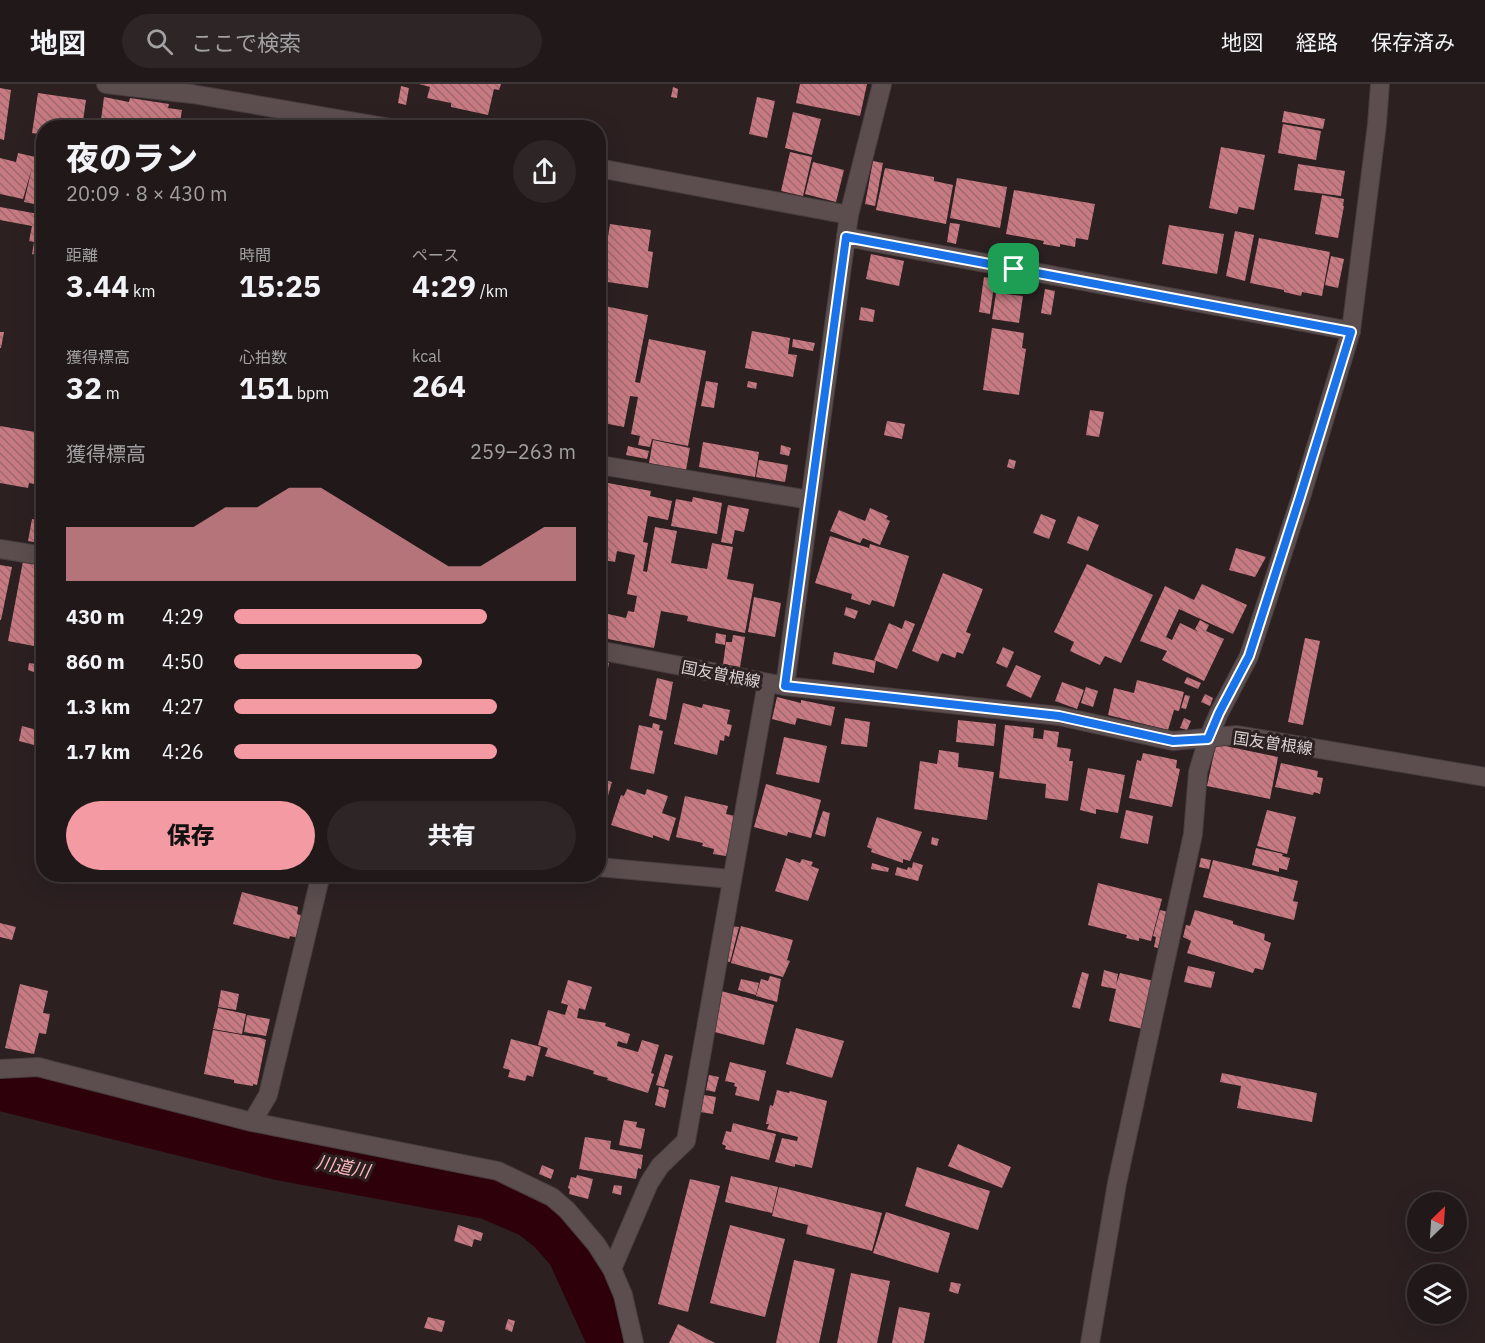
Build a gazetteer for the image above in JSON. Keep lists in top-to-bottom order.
{
  "streets": {
    "street": ["国友曽根線"]
  },
  "water": ["川道川"],
  "north": "top right",
  "page": {
    "header": "地図",
    "search": "ここで検索",
    "nav": ["地図", "経路", "保存済み"],
    "heading": ["夜のラン", "20:09 · 8 × 430 m"],
    "stats": [
      ["距離", "3.44 km"],
      ["時間", "15:25"],
      ["ペース", "4:29 /km"],
      ["獲得標高", "32 m"],
      ["心拍数", "151 bpm"],
      ["kcal", "264"]
    ],
    "chart": ["獲得標高", "259–263 m"],
    "list": [
      {
        "name": "430 m",
        "note": "4:29"
      },
      {
        "name": "860 m",
        "note": "4:50"
      },
      {
        "name": "1.3 km",
        "note": "4:27"
      },
      {
        "name": "1.7 km",
        "note": "4:26"
      }
    ],
    "buttons": ["保存", "共有"]
  }
}
